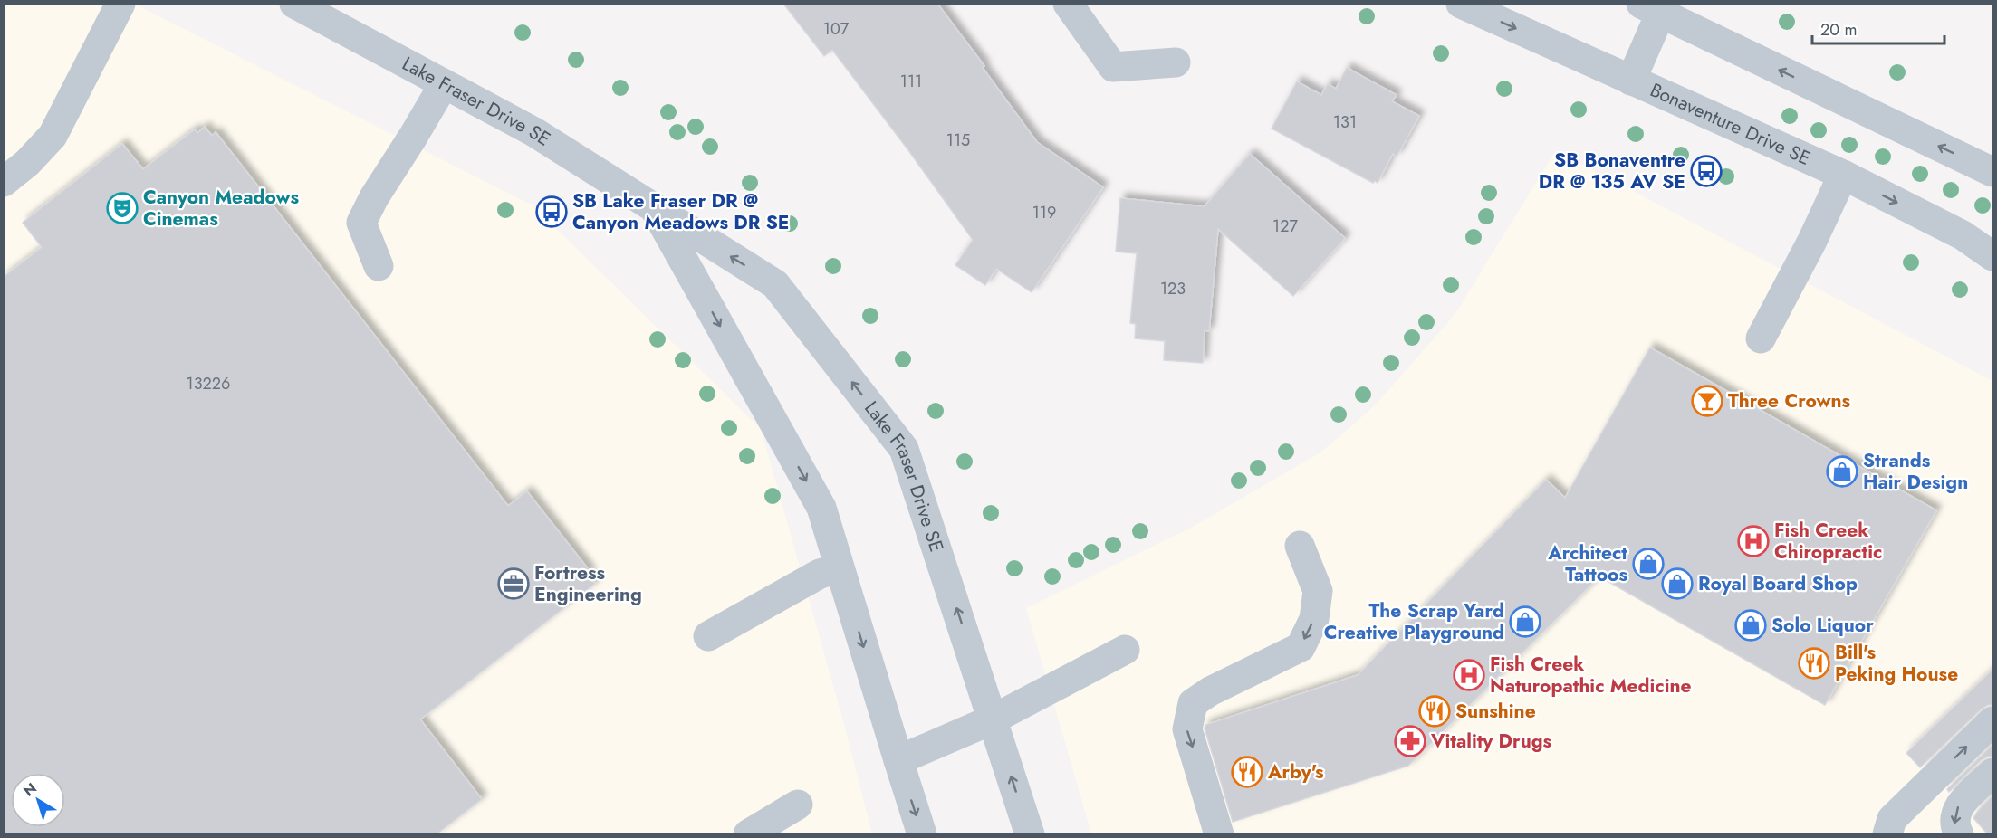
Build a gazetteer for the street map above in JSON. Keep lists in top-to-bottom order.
{
  "streets": {
    "street": ["Lake Fraser Drive SE", "Bonaventure Drive SE"]
  },
  "places": {
    "bus stop": ["SB Bonaventre DR @ 135 AV SE", "SB Lake Fraser DR @ Canyon Meadows DR SE"],
    "theatre": ["Canyon Meadows Cinemas"],
    "bar": ["Three Crowns"],
    "shop": [
      "Strands Hair Design",
      "Architect Tattoos",
      "Royal Board Shop",
      "The Scrap Yard Creative Playground",
      "Solo Liquor"
    ],
    "hospital": ["Fish Creek Chiropractic", "Fish Creek Naturopathic Medicine"],
    "office": ["Fortress Engineering"],
    "restaurant": ["Bill's Peking House", "Sunshine", "Arby's"],
    "pharmacy": ["Vitality Drugs"]
  },
  "house_numbers": [
    "107",
    "111",
    "131",
    "115",
    "119",
    "127",
    "123",
    "13226"
  ],
  "scale_bar": "20 m",
  "north": "top left"
}
